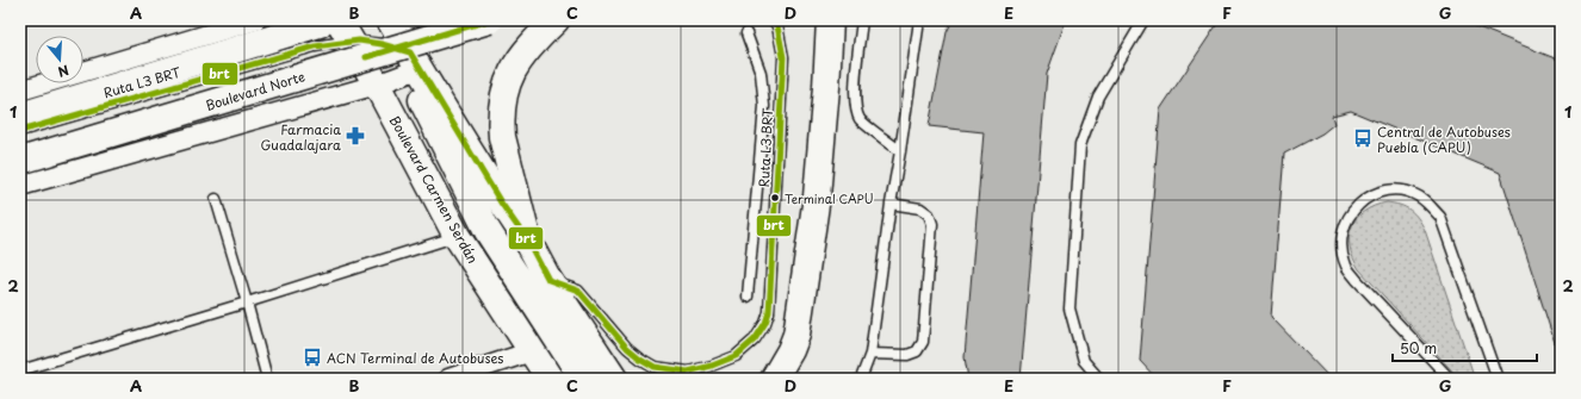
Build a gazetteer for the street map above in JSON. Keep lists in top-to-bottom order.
{
  "streets": {
    "main road": ["Boulevard Norte", "Boulevard Carmen Serdán"],
    "lane": ["Ruta L3 BRT"]
  },
  "crossings": [
    ["Ruta L3 BRT", "Boulevard Norte"],
    ["Ruta L3 BRT", "Boulevard Carmen Serdán"],
    ["Boulevard Norte", "Boulevard Carmen Serdán"]
  ],
  "places": {
    "pharmacy": ["Farmacia Guadalajara"],
    "bus stop": ["Central de Autobuses Puebla (CAPU)", "ACN Terminal de Autobuses"],
    "other": ["Terminal CAPU"]
  },
  "lines": ["transit line brt"],
  "scale_bar": "50 m",
  "north": "bottom",
  "grid": {
    "columns": [
      "A",
      "B",
      "C",
      "D",
      "E",
      "F",
      "G"
    ],
    "rows": ["1", "2"]
  }
}
